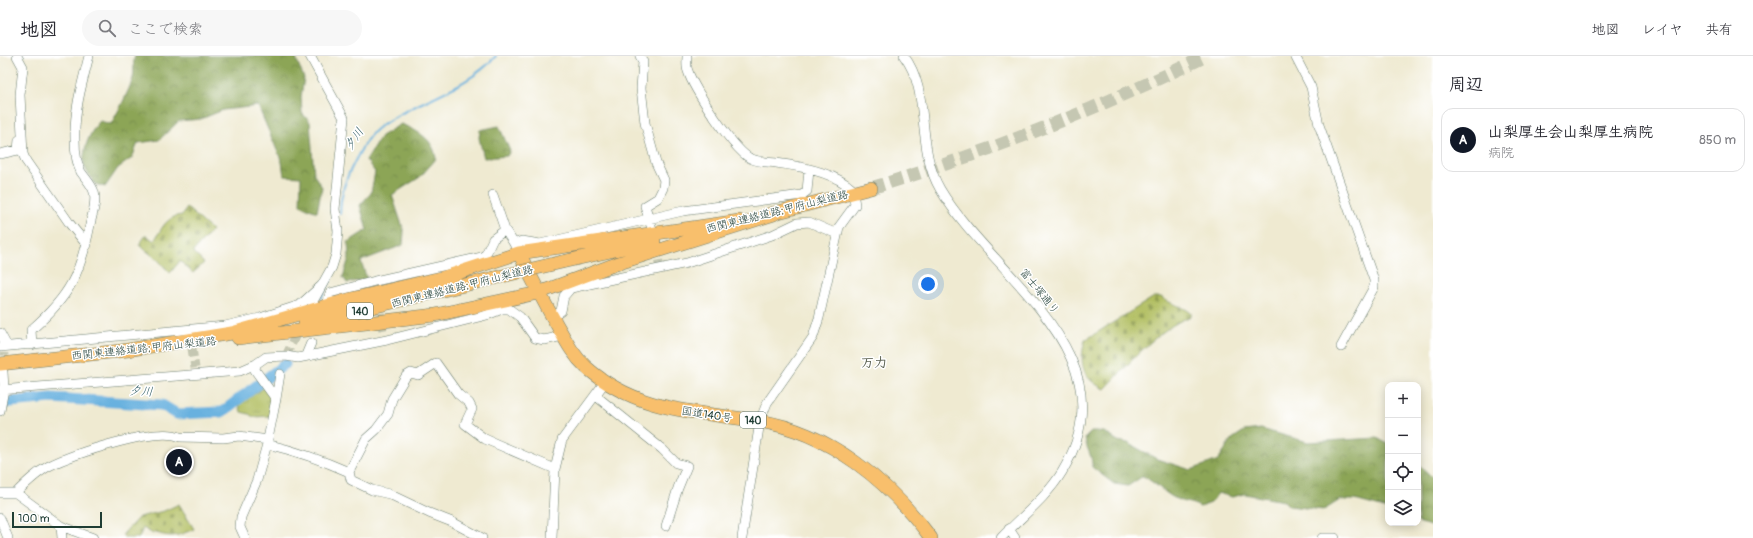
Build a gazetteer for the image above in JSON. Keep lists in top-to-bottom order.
{
  "streets": {
    "highway": ["西関東連絡道路;甲府山梨道路", "140", "国道140号"],
    "street": ["富士塚通り"]
  },
  "districts": ["万力"],
  "water": ["夕川"],
  "scale_bar": "100 m",
  "page": {
    "header": "地図",
    "search": "ここで検索",
    "nav": ["地図", "レイヤ", "共有"],
    "heading": "周辺",
    "list": [
      {
        "mark": "A",
        "name": "山梨厚生会山梨厚生病院",
        "note": "病院",
        "value": "850 m"
      }
    ],
    "map_buttons": ["+", "−"],
    "pins": "A",
    "scale": "100 m"
  }
}
